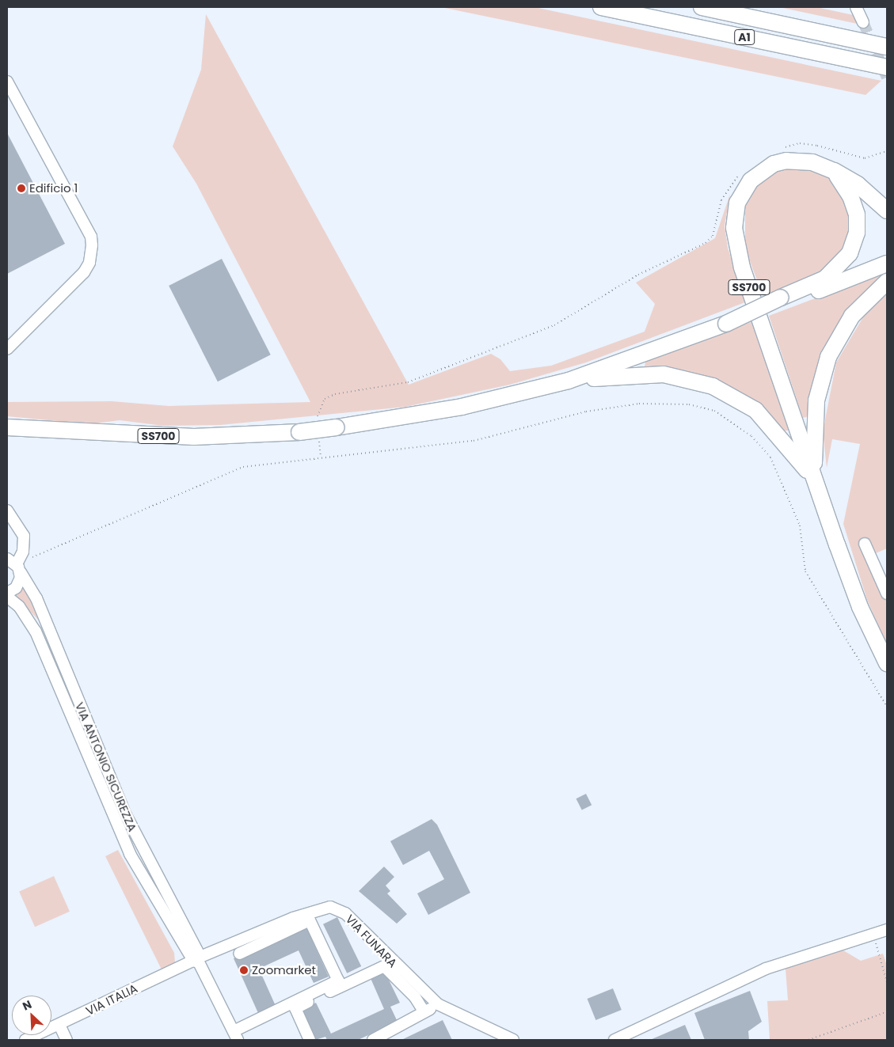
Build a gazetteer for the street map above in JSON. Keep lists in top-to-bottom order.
{
  "streets": {
    "highway": ["A1", "SS700"],
    "street": ["VIA ANTONIO SICUREZZA", "VIA FUNARA", "VIA ITALIA"]
  },
  "crossings": [
    ["VIA ANTONIO SICUREZZA", "VIA FUNARA"],
    ["VIA ANTONIO SICUREZZA", "VIA ITALIA"],
    ["VIA FUNARA", "VIA ITALIA"]
  ],
  "places": ["Edificio 1", "Zoomarket"],
  "north": "top left"
}
